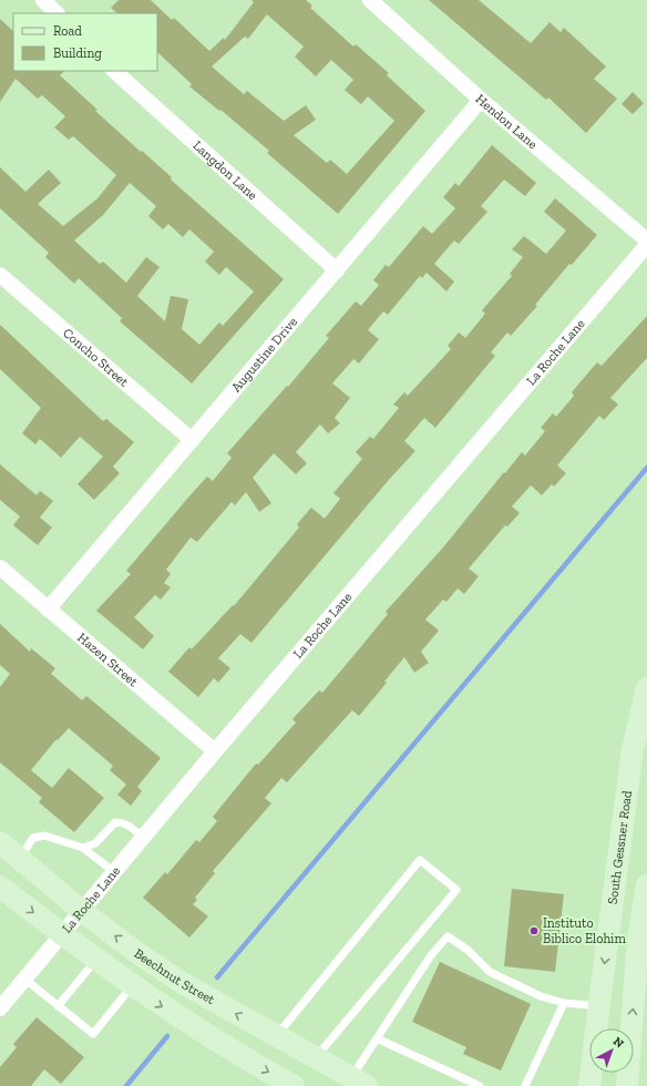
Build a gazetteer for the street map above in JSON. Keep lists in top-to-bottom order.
{
  "streets": {
    "main road": ["South Gessner Road", "Beechnut Street"],
    "street": [
      "Hendon Lane",
      "Langdon Lane",
      "La Roche Lane",
      "Augustine Drive",
      "Concho Street",
      "Hazen Street"
    ]
  },
  "crossings": [
    ["Hendon Lane", "Augustine Drive"],
    ["Langdon Lane", "Augustine Drive"],
    ["La Roche Lane", "Hazen Street"],
    ["La Roche Lane", "Beechnut Street"],
    ["Augustine Drive", "Concho Street"],
    ["Augustine Drive", "Hazen Street"]
  ],
  "places": ["Instituto Biblico Elohim"],
  "legend": ["Road", "Building"],
  "north": "top right"
}
